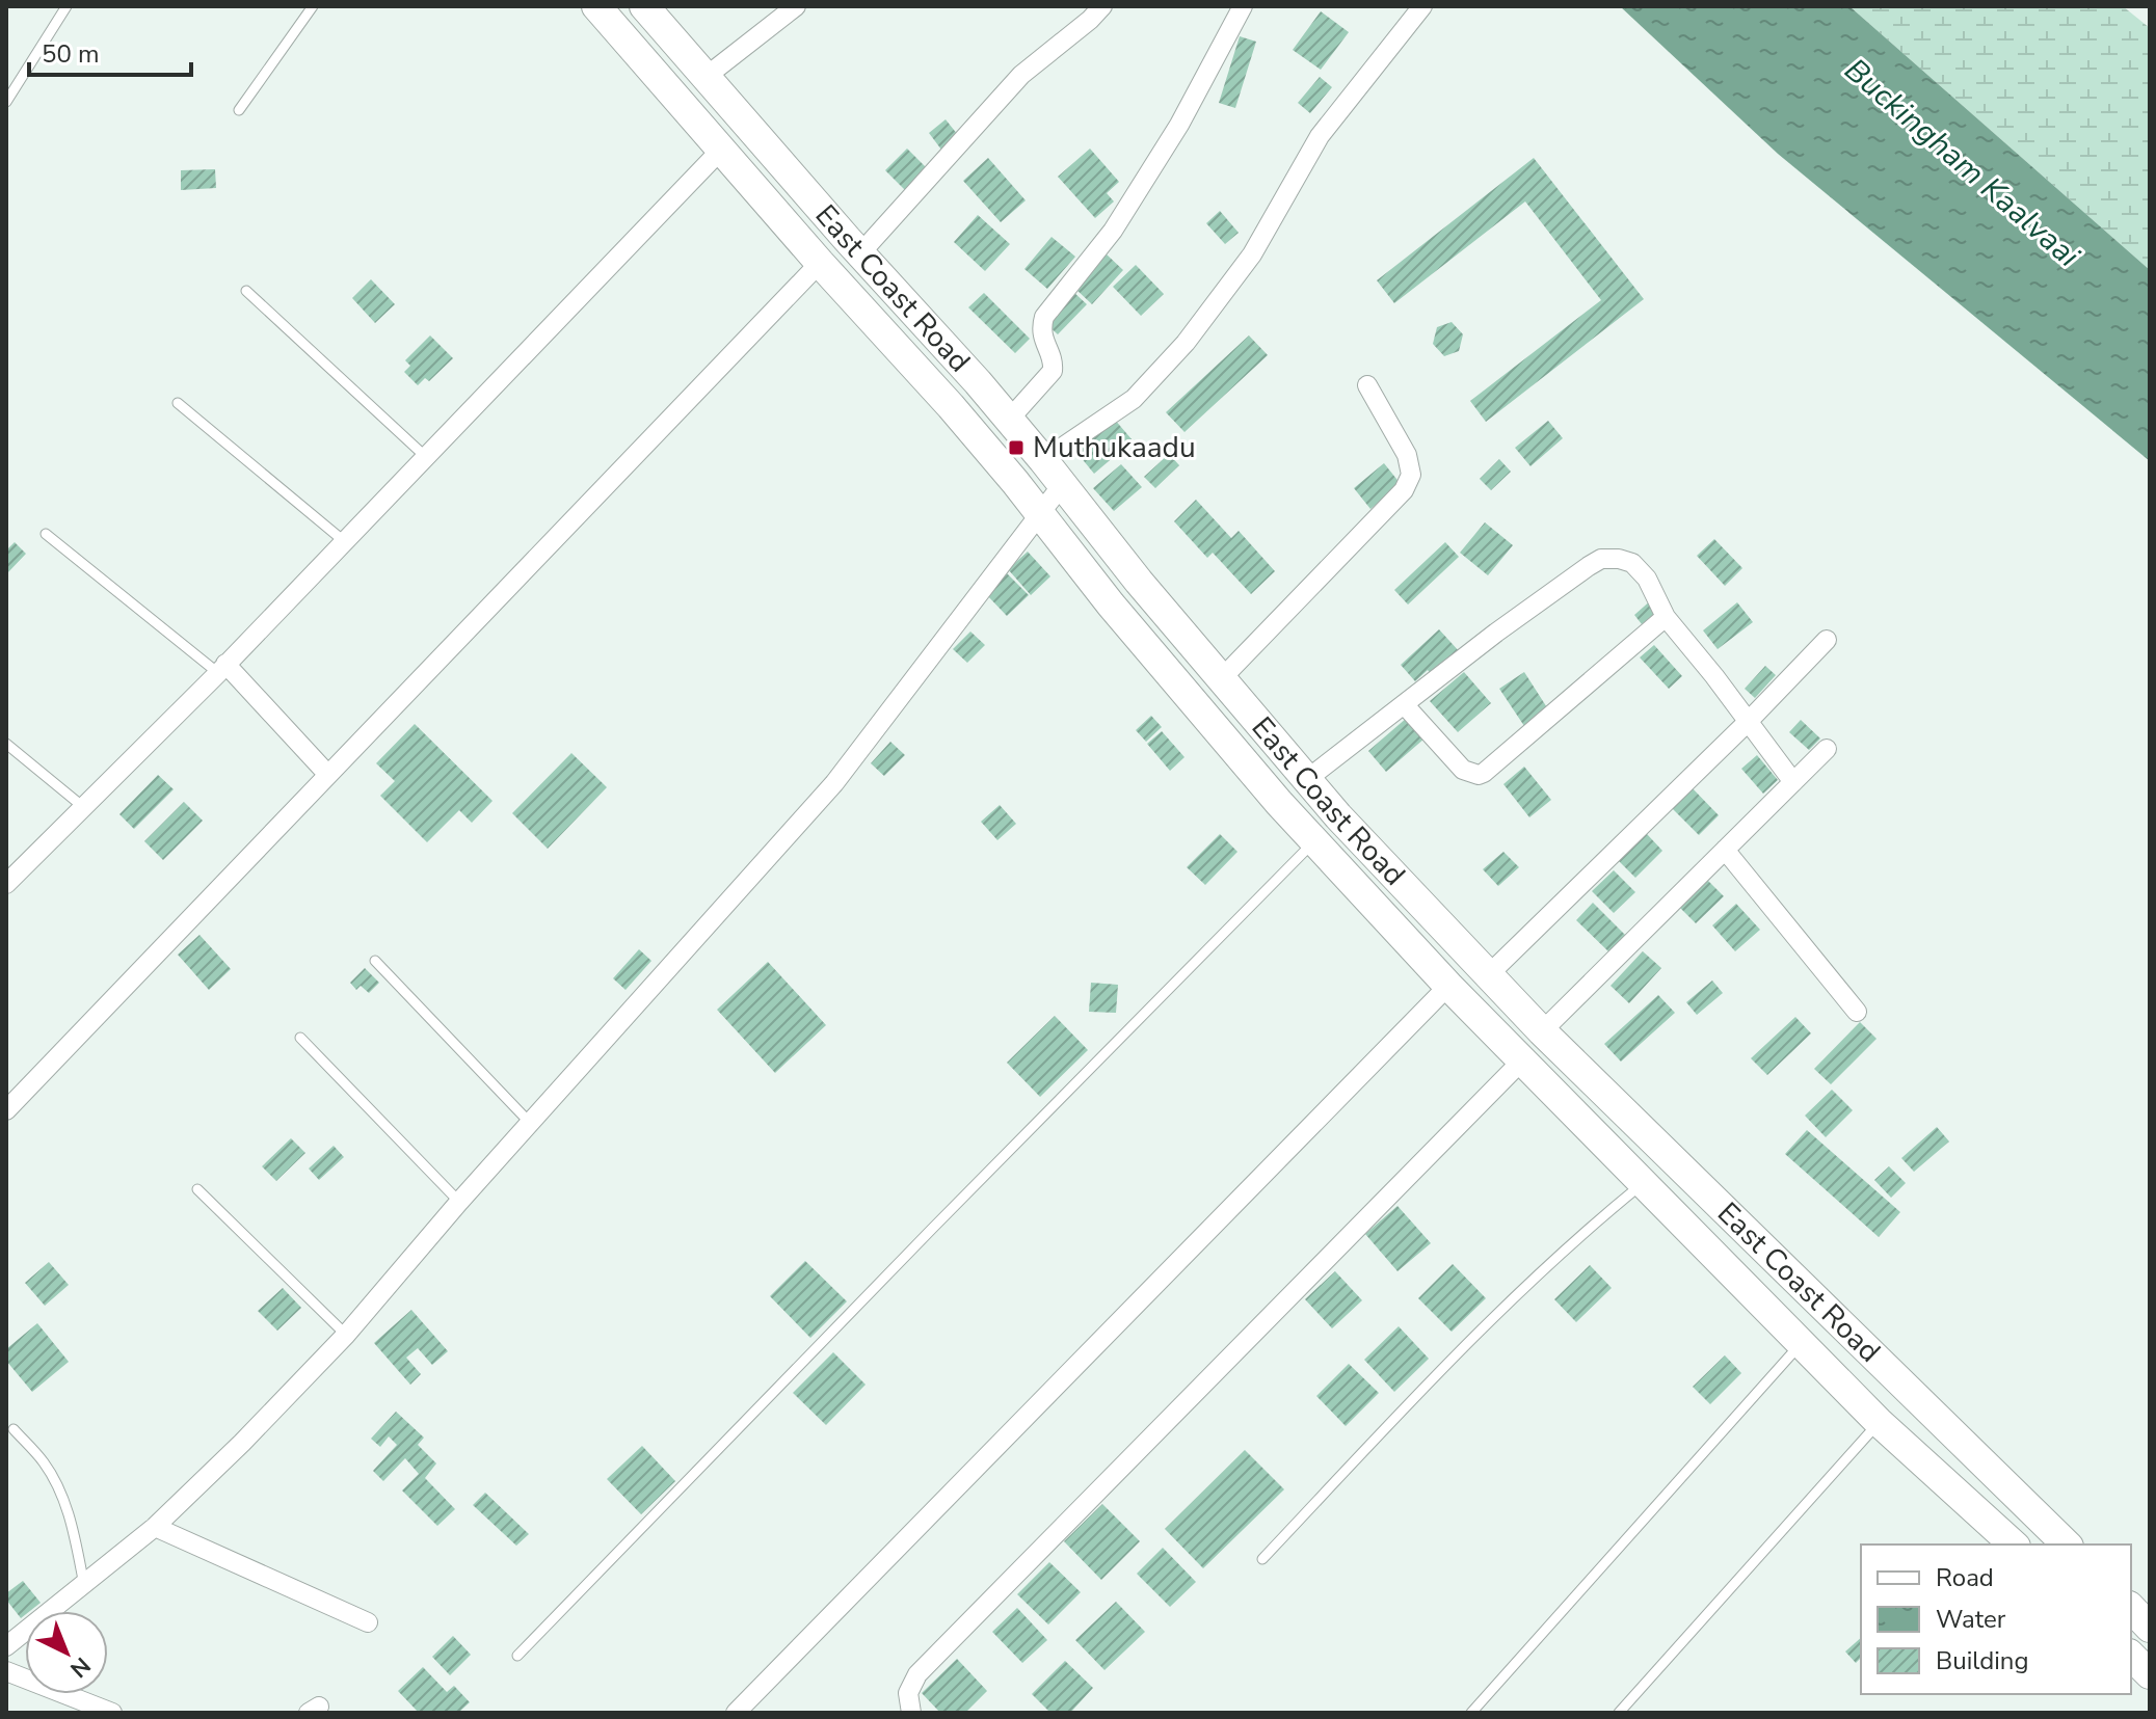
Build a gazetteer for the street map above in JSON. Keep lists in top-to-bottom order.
{
  "streets": {
    "main road": ["East Coast Road"]
  },
  "water": ["Buckingham Kaalvaai"],
  "places": {
    "transit": ["Muthukaadu"]
  },
  "legend": ["Road", "Water", "Building"],
  "scale_bar": "50 m",
  "north": "bottom right"
}
